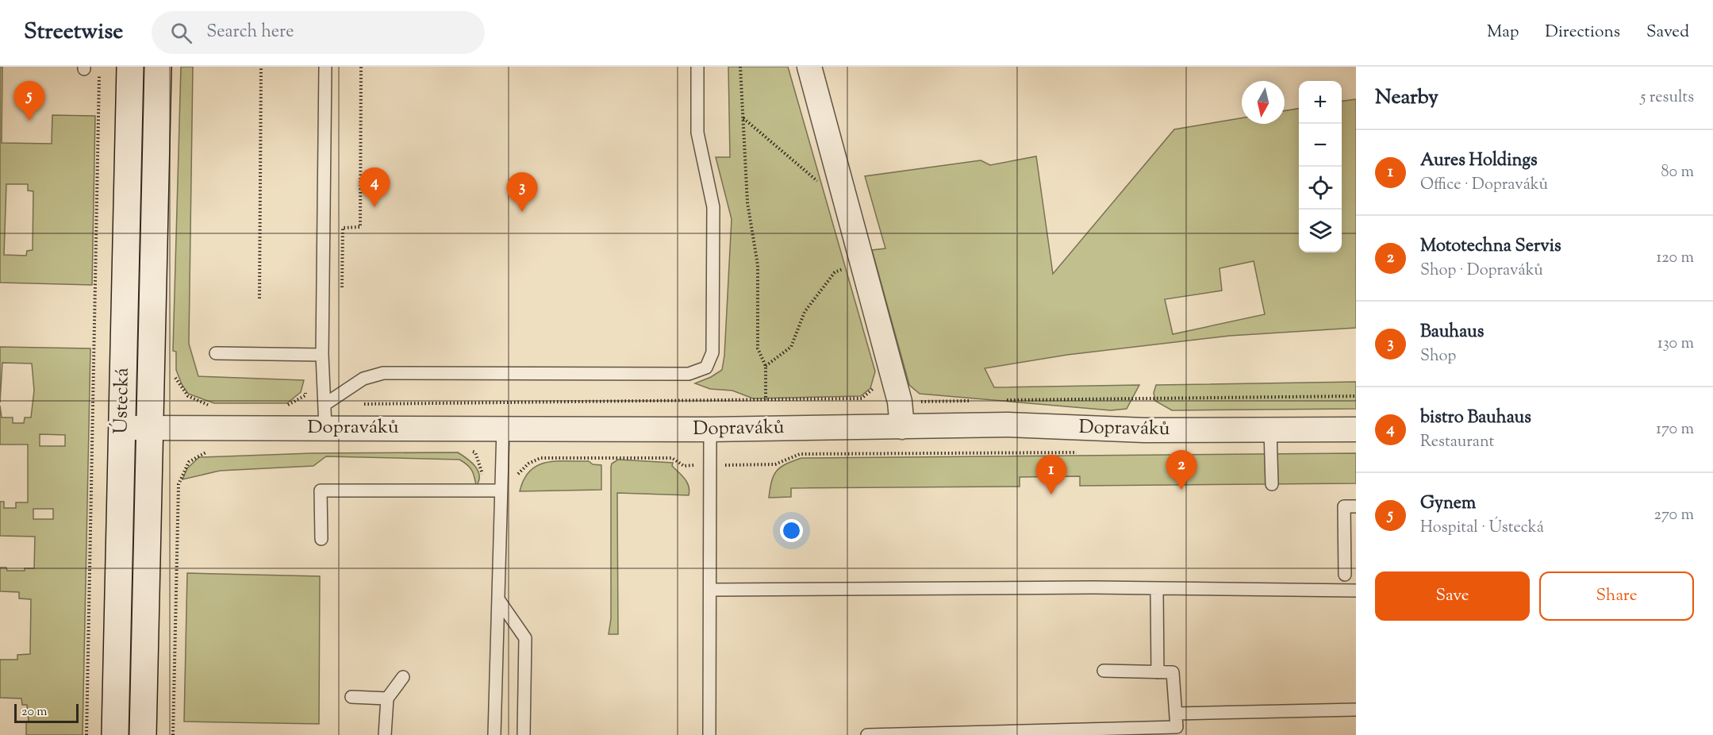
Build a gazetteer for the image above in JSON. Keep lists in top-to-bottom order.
{
  "streets": {
    "main road": ["Ústecká"],
    "street": ["Dopraváků"]
  },
  "crossings": [
    ["Ústecká", "Dopraváků"]
  ],
  "scale_bar": "20 m",
  "north": "bottom",
  "page": {
    "header": "Streetwise",
    "search": "Search here",
    "nav": ["Map", "Directions", "Saved"],
    "heading": ["Nearby", "5 results"],
    "map_buttons": ["+", "−"],
    "pins": [
      "5",
      "4",
      "3",
      "2",
      "1"
    ],
    "list": [
      {
        "mark": "1",
        "name": "Aures Holdings",
        "note": "Office · Dopraváků",
        "value": "80 m"
      },
      {
        "mark": "2",
        "name": "Mototechna Servis",
        "note": "Shop · Dopraváků",
        "value": "120 m"
      },
      {
        "mark": "3",
        "name": "Bauhaus",
        "note": "Shop",
        "value": "130 m"
      },
      {
        "mark": "4",
        "name": "bistro Bauhaus",
        "note": "Restaurant",
        "value": "170 m"
      },
      {
        "mark": "5",
        "name": "Gynem",
        "note": "Hospital · Ústecká",
        "value": "270 m"
      }
    ],
    "buttons": ["Save", "Share"],
    "scale": "20 m"
  }
}
